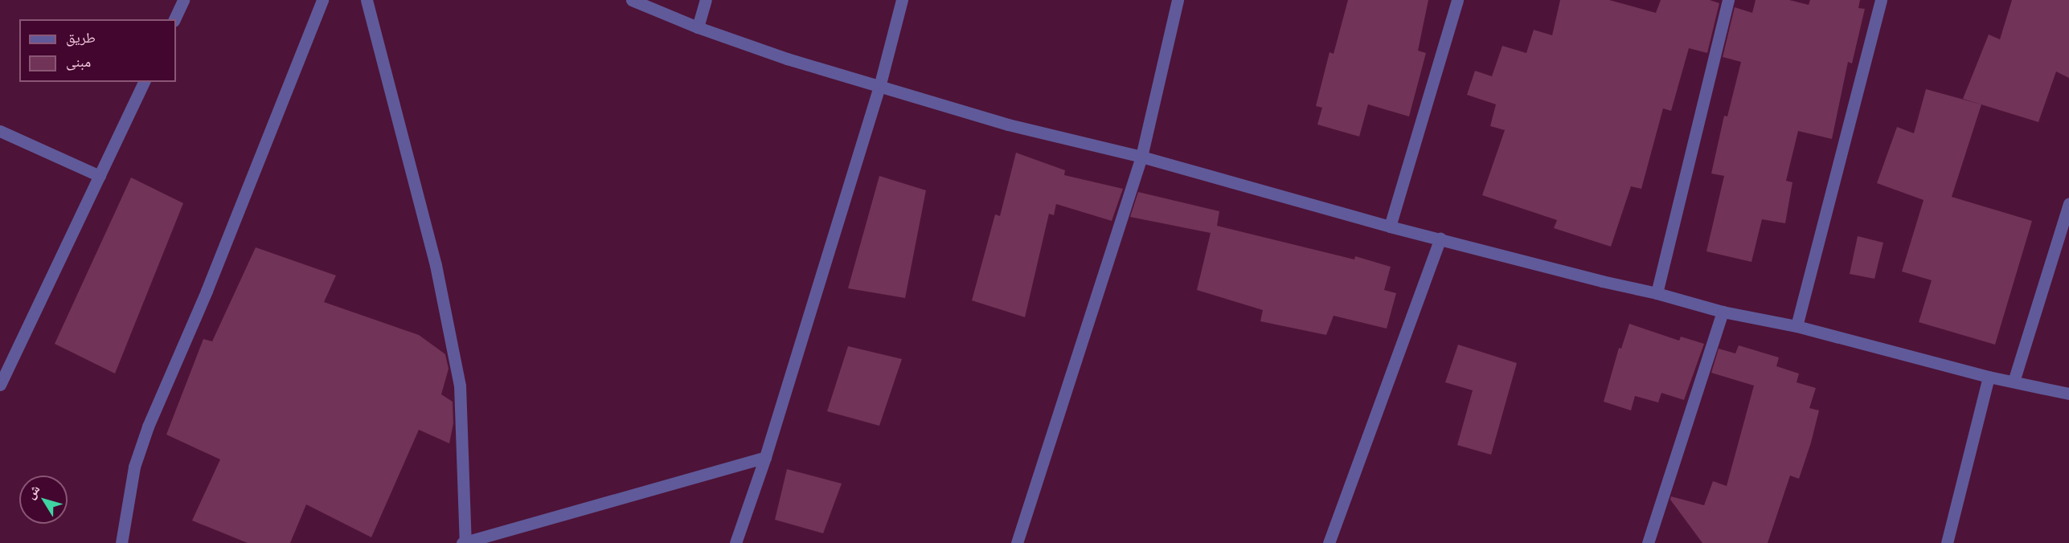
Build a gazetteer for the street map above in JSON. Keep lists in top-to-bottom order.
{
  "legend": ["طريق", "مبنى"],
  "north": "top left"
}
